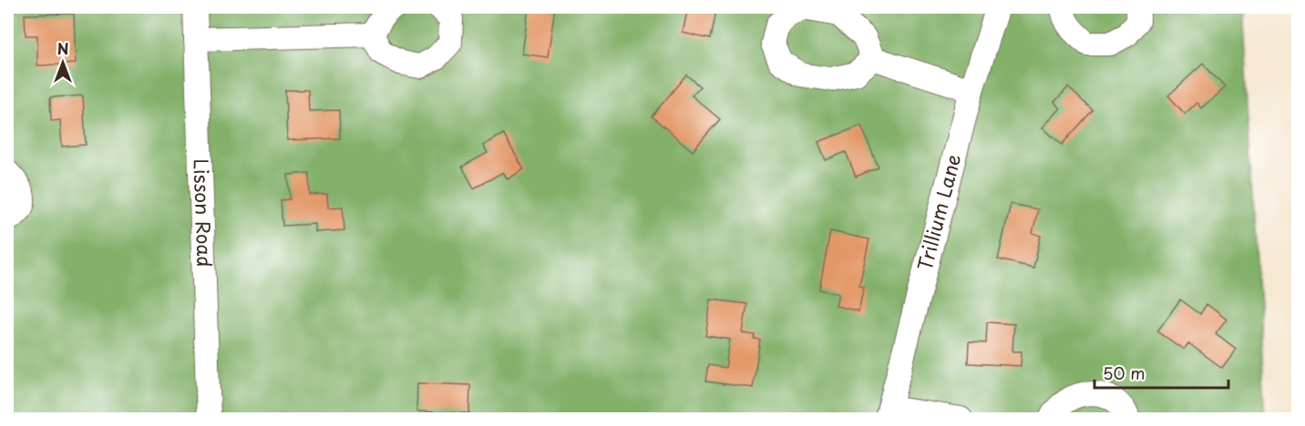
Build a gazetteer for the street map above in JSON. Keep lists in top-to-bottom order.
{
  "streets": {
    "street": ["Trillium Lane", "Lisson Road"]
  },
  "scale_bar": "50 m",
  "north": "top"
}
